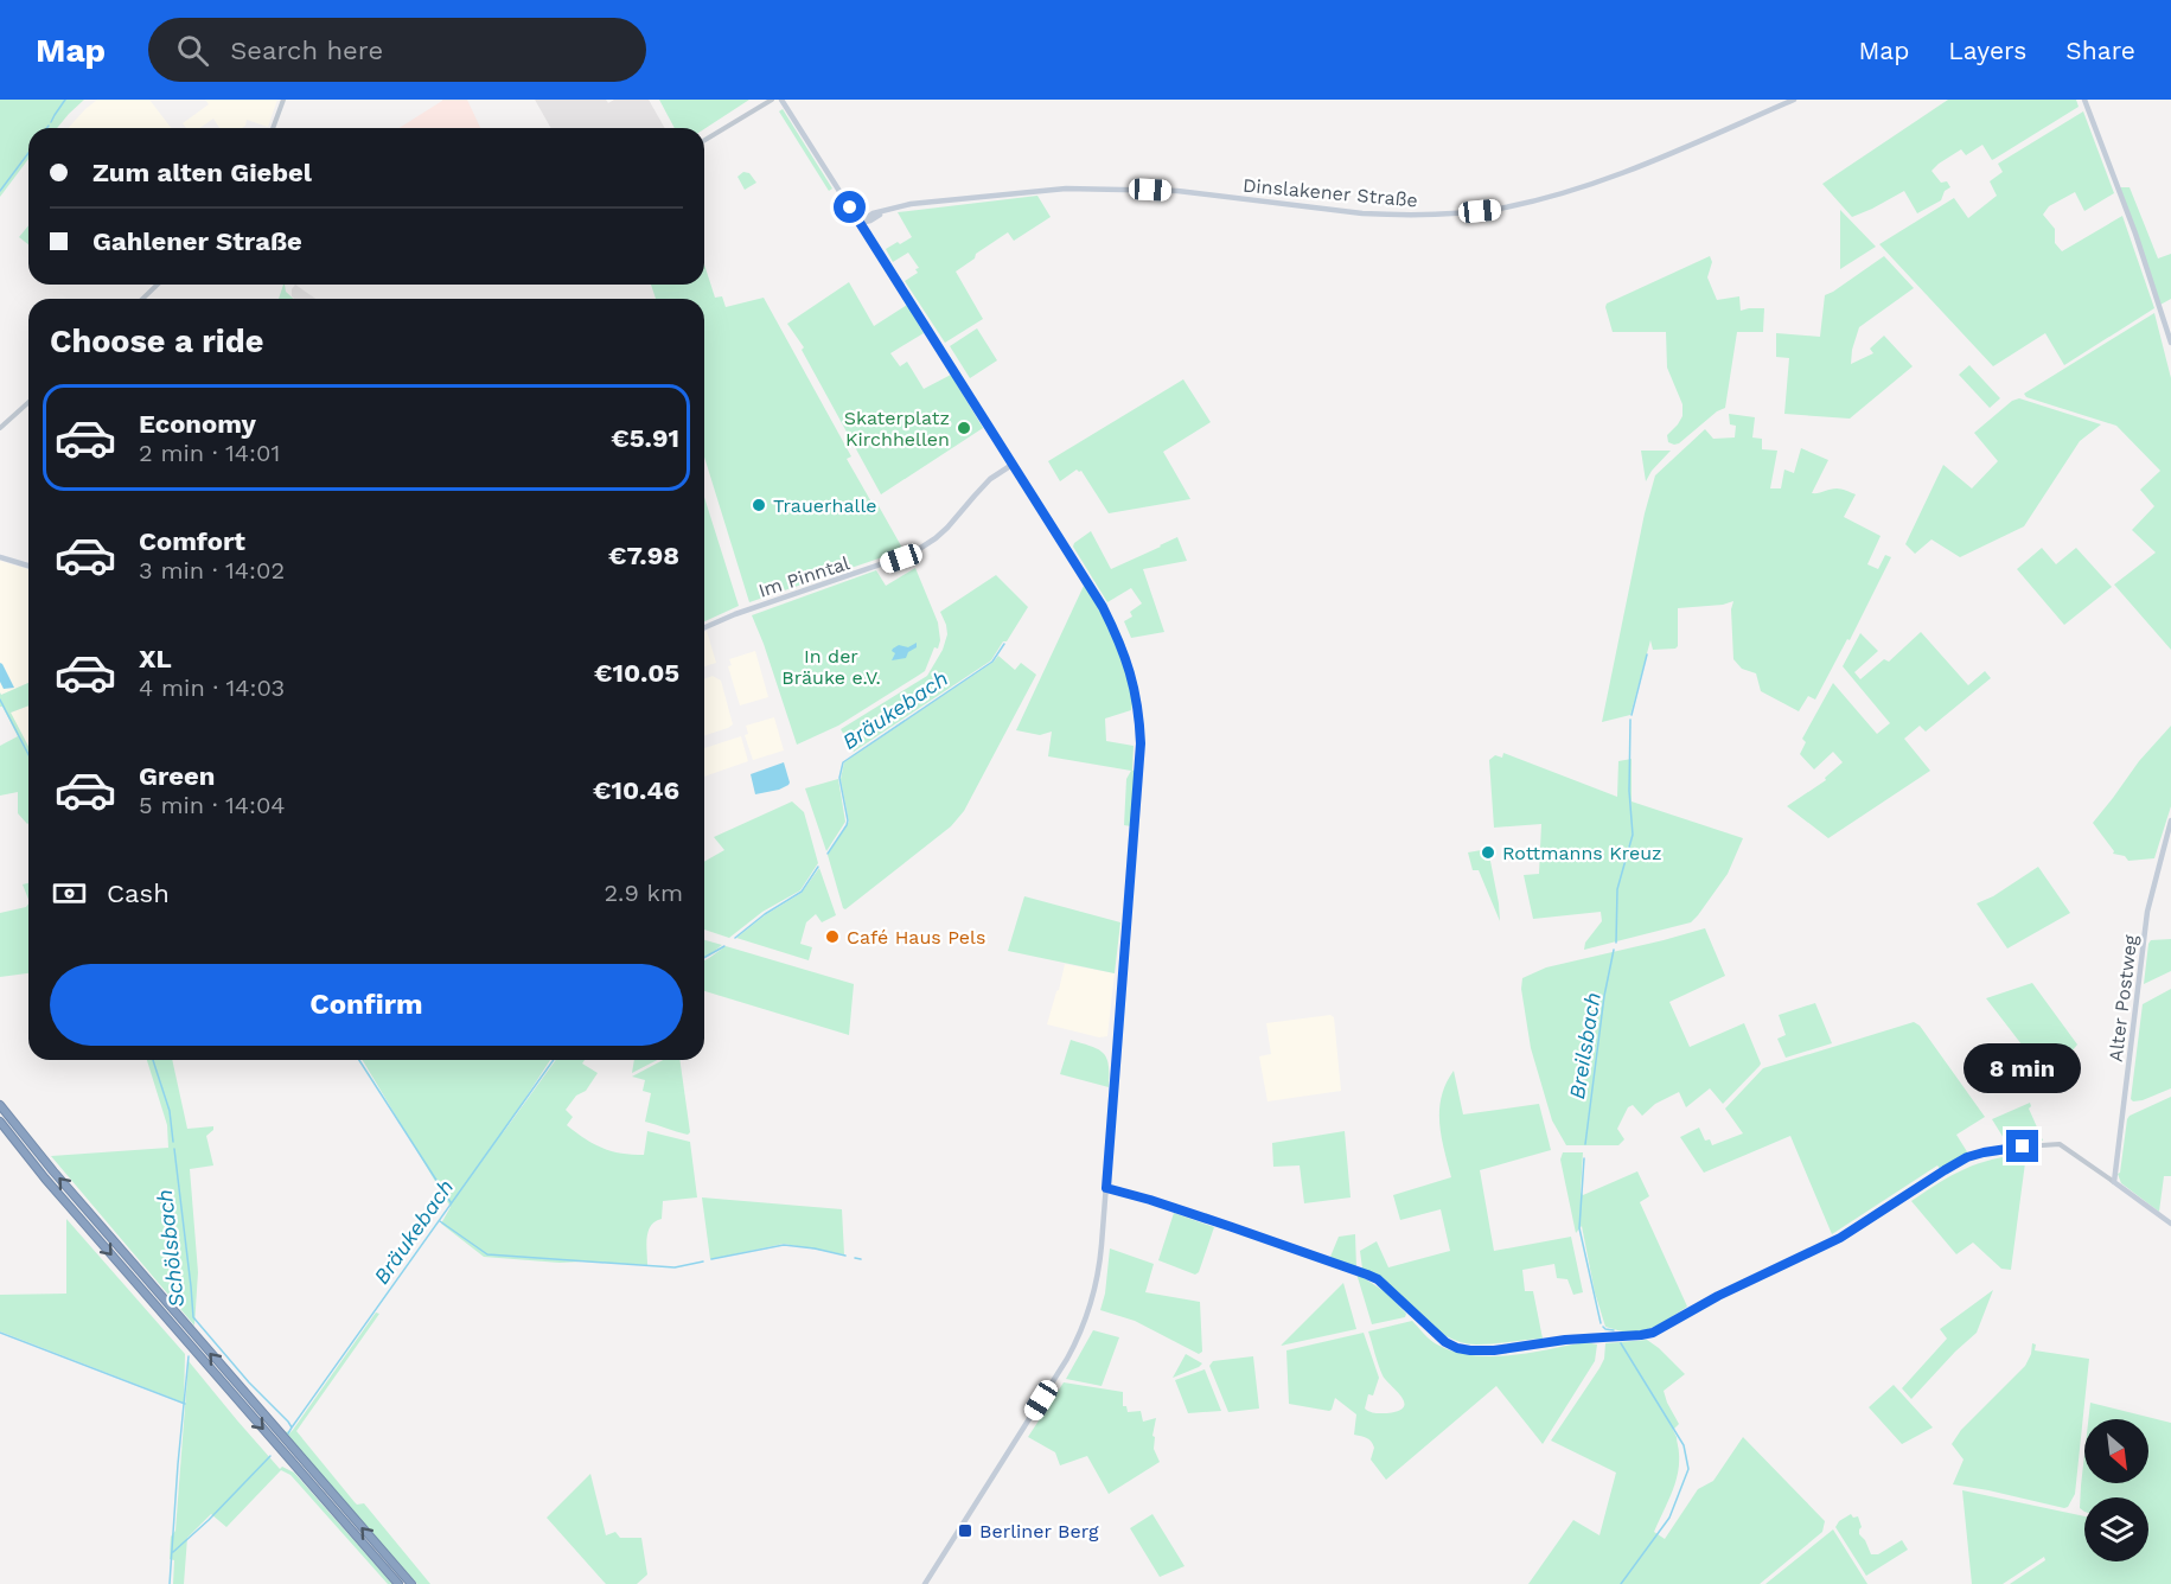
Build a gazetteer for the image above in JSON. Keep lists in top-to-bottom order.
{
  "streets": {
    "main road": ["Dinslakener Straße", "Im Pinntal", "Alter Postweg"]
  },
  "water": ["Bräukebach", "Breilsbach", "Schölsbach"],
  "parks": ["In der Bräuke e.V."],
  "places": {
    "other": [
      "Skaterplatz Kirchhellen",
      "Trauerhalle",
      "Rottmanns Kreuz",
      "Café Haus Pels"
    ],
    "transit": ["Berliner Berg"]
  },
  "north": "bottom right",
  "page": {
    "header": "Map",
    "search": "Search here",
    "nav": ["Map", "Layers", "Share"],
    "banner": ["Zum alten Giebel", "Gahlener Straße"],
    "heading": "Choose a ride",
    "list": [
      {
        "name": "Economy",
        "note": "2 min · 14:01",
        "value": "€5.91"
      },
      {
        "name": "Comfort",
        "note": "3 min · 14:02",
        "value": "€7.98"
      },
      {
        "name": "XL",
        "note": "4 min · 14:03",
        "value": "€10.05"
      },
      {
        "name": "Green",
        "note": "5 min · 14:04",
        "value": "€10.46"
      }
    ],
    "pay": ["Cash", "2.9 km"],
    "buttons": "Confirm",
    "bubble": "8 min"
  }
}
